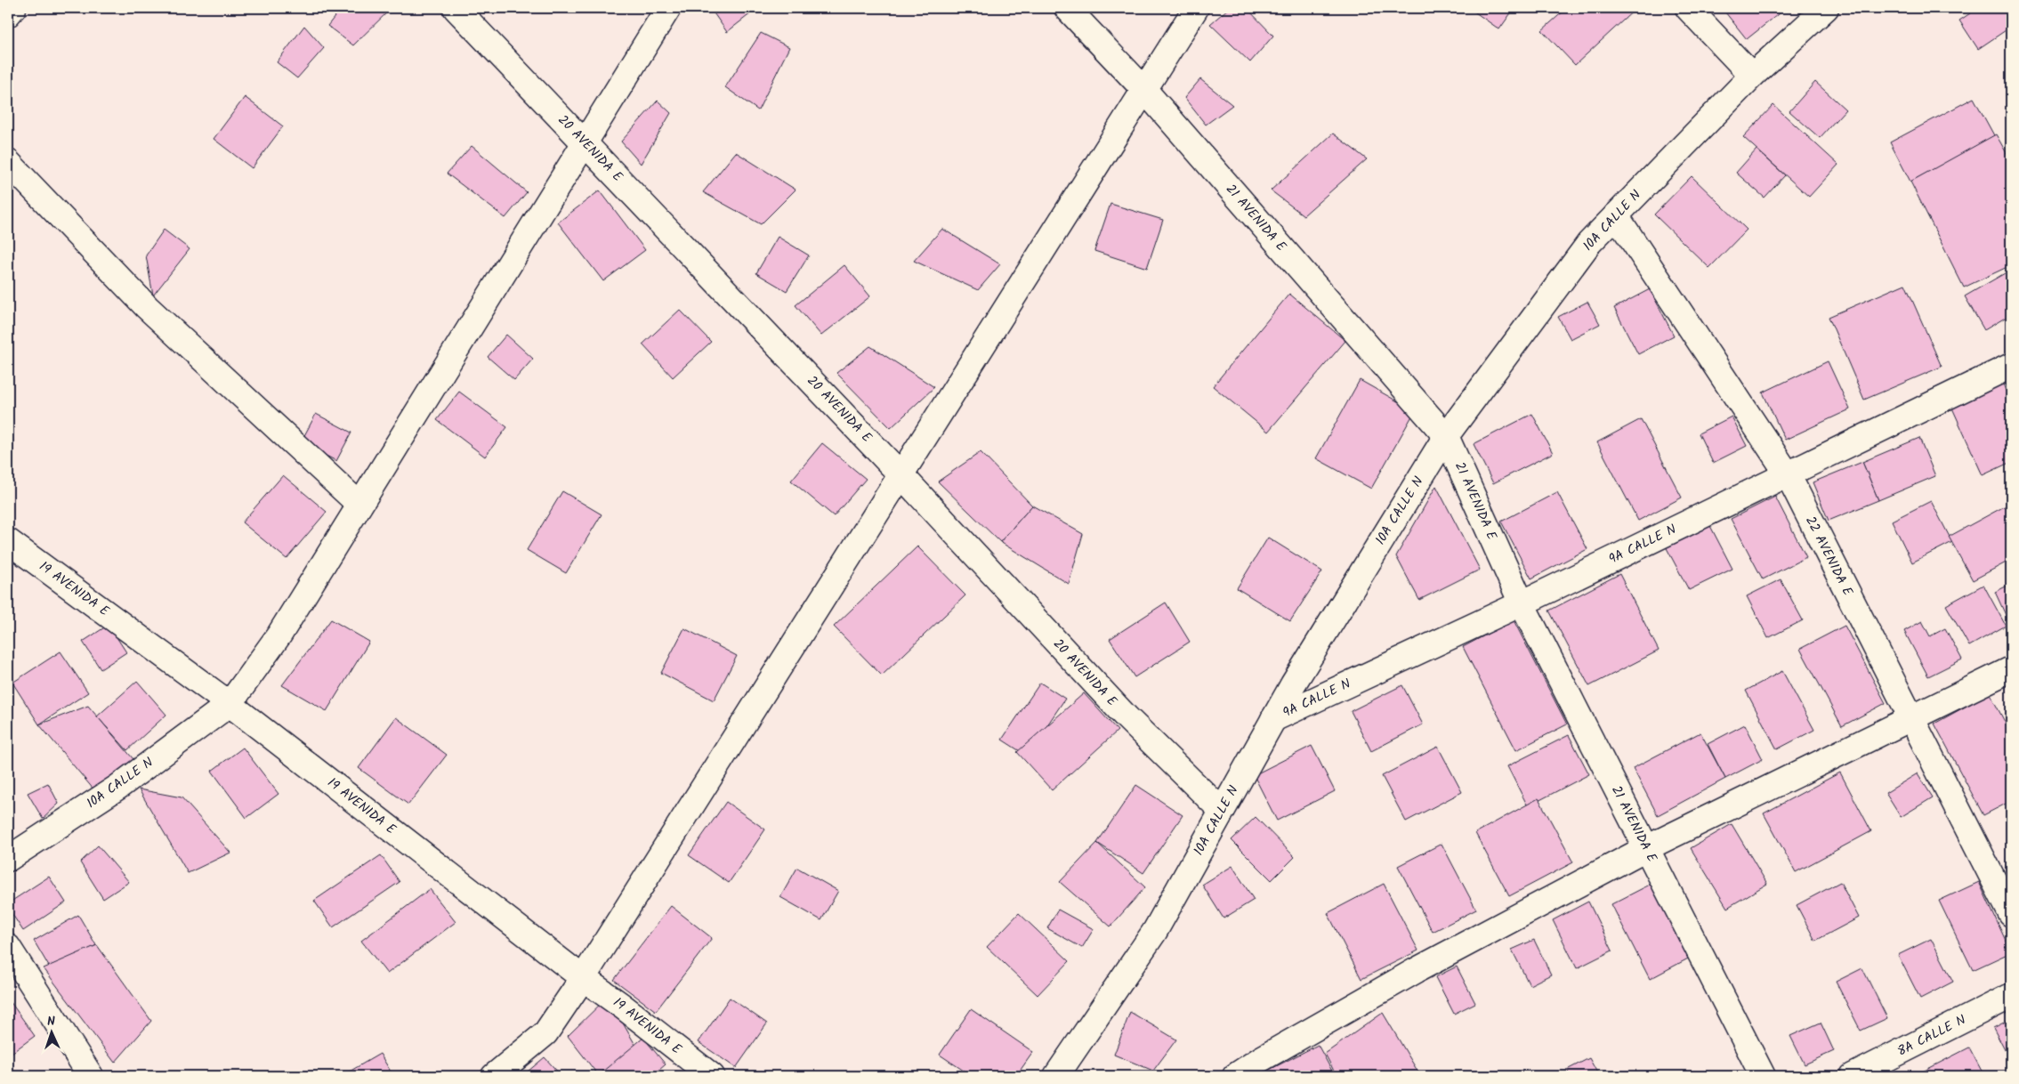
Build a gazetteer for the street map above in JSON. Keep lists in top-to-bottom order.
{
  "streets": {
    "street": [
      "20 AVENIDA E",
      "21 AVENIDA E",
      "10A CALLE N",
      "9A CALLE N",
      "22 AVENIDA E",
      "19 AVENIDA E",
      "8A CALLE N"
    ]
  },
  "crossings": [
    ["20 AVENIDA E", "10A CALLE N"],
    ["21 AVENIDA E", "10A CALLE N"],
    ["21 AVENIDA E", "9A CALLE N"],
    ["10A CALLE N", "9A CALLE N"],
    ["10A CALLE N", "22 AVENIDA E"],
    ["10A CALLE N", "19 AVENIDA E"],
    ["9A CALLE N", "22 AVENIDA E"]
  ],
  "north": "top"
}
